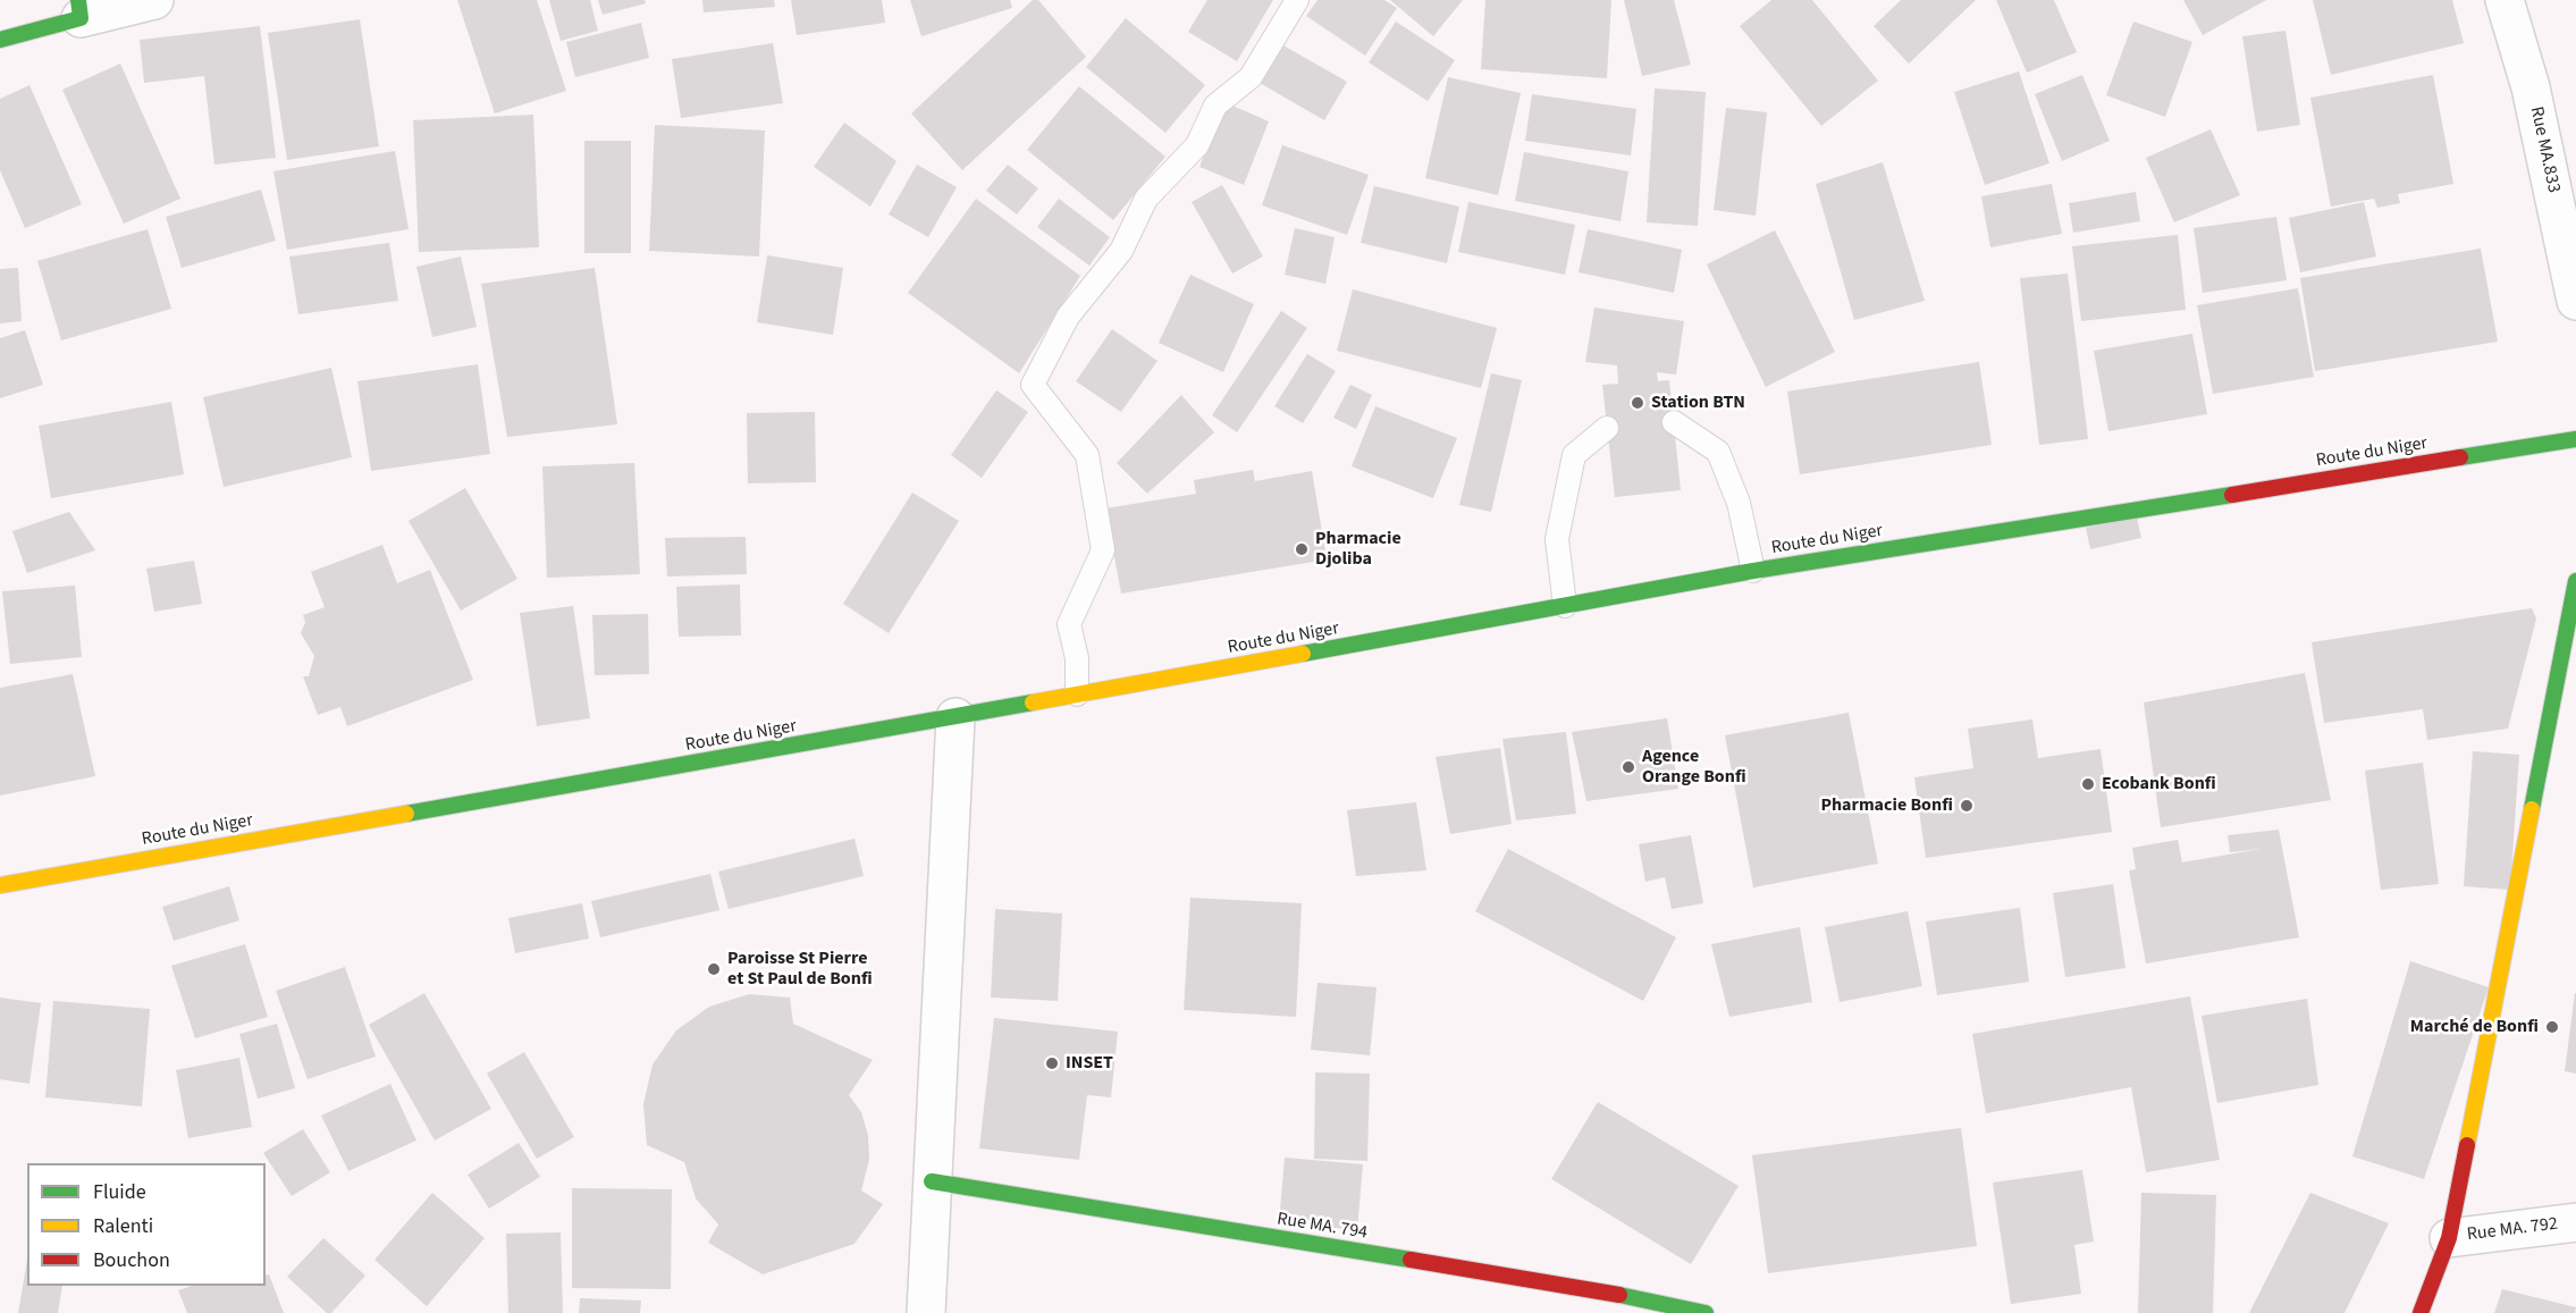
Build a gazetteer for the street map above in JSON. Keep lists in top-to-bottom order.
{
  "streets": {
    "main road": ["Route du Niger", "Rue MA. 794"],
    "street": ["Rue MA.833", "Rue MA. 792"]
  },
  "places": [
    "Station BTN",
    "Pharmacie Djoliba",
    "Agence Orange Bonfi",
    "Ecobank Bonfi",
    "Pharmacie Bonfi",
    "Paroisse St Pierre et St Paul de Bonfi",
    "Marché de Bonfi",
    "INSET"
  ],
  "legend": ["Fluide", "Ralenti", "Bouchon"]
}
